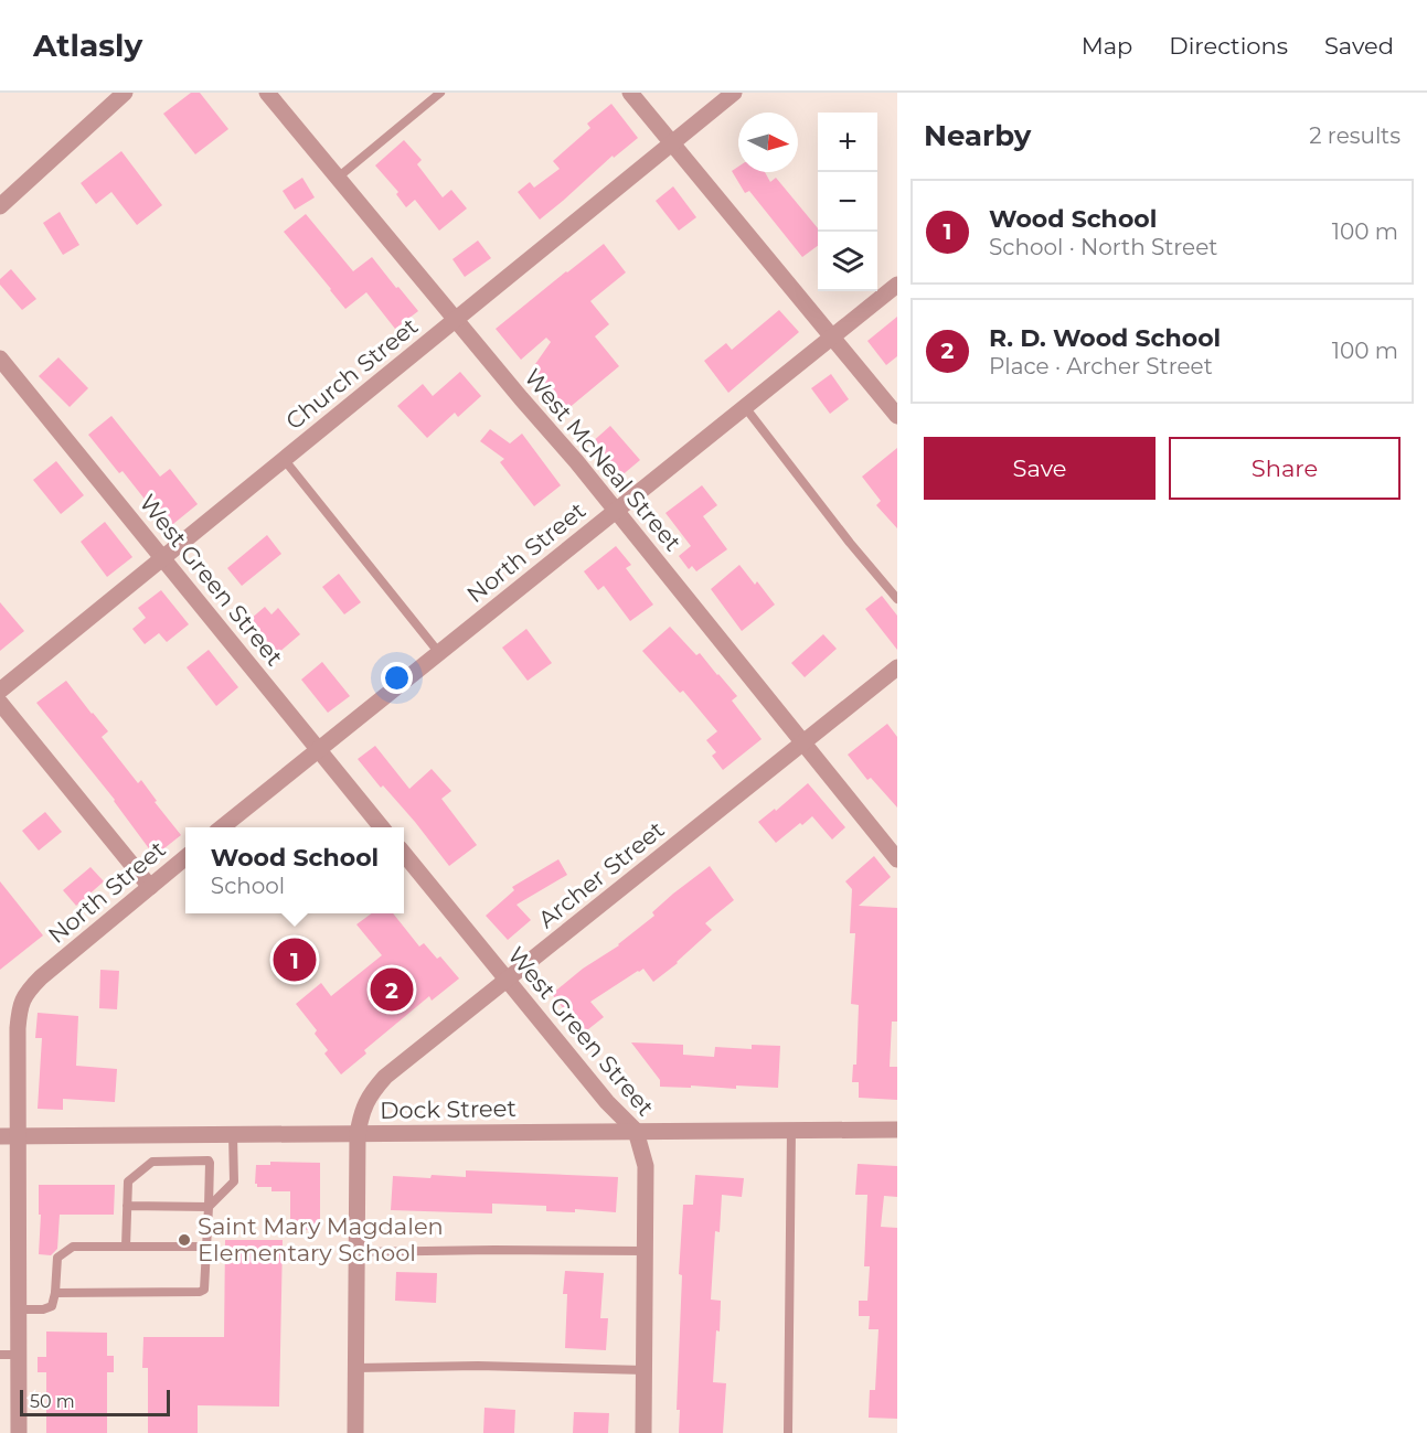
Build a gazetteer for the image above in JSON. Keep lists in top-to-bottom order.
{
  "streets": {
    "street": [
      "Church Street",
      "West McNeal Street",
      "North Street",
      "West Green Street",
      "Archer Street",
      "Dock Street"
    ]
  },
  "crossings": [
    ["Church Street", "West McNeal Street"],
    ["Church Street", "West Green Street"],
    ["West McNeal Street", "North Street"],
    ["West McNeal Street", "Archer Street"],
    ["North Street", "West Green Street"],
    ["North Street", "Dock Street"],
    ["West Green Street", "Archer Street"],
    ["West Green Street", "Dock Street"],
    ["Archer Street", "Dock Street"]
  ],
  "places": ["Saint Mary Magdalen Elementary School"],
  "scale_bar": "50 m",
  "north": "right",
  "page": {
    "header": "Atlasly",
    "nav": ["Map", "Directions", "Saved"],
    "heading": ["Nearby", "2 results"],
    "map_buttons": ["+", "−"],
    "list": [
      {
        "mark": "1",
        "name": "Wood School",
        "note": "School · North Street",
        "value": "100 m"
      },
      {
        "mark": "2",
        "name": "R. D. Wood School",
        "note": "Place · Archer Street",
        "value": "100 m"
      }
    ],
    "buttons": ["Save", "Share"],
    "popup": ["Wood School", "School"],
    "pins": ["1", "2"],
    "scale": "50 m"
  }
}
